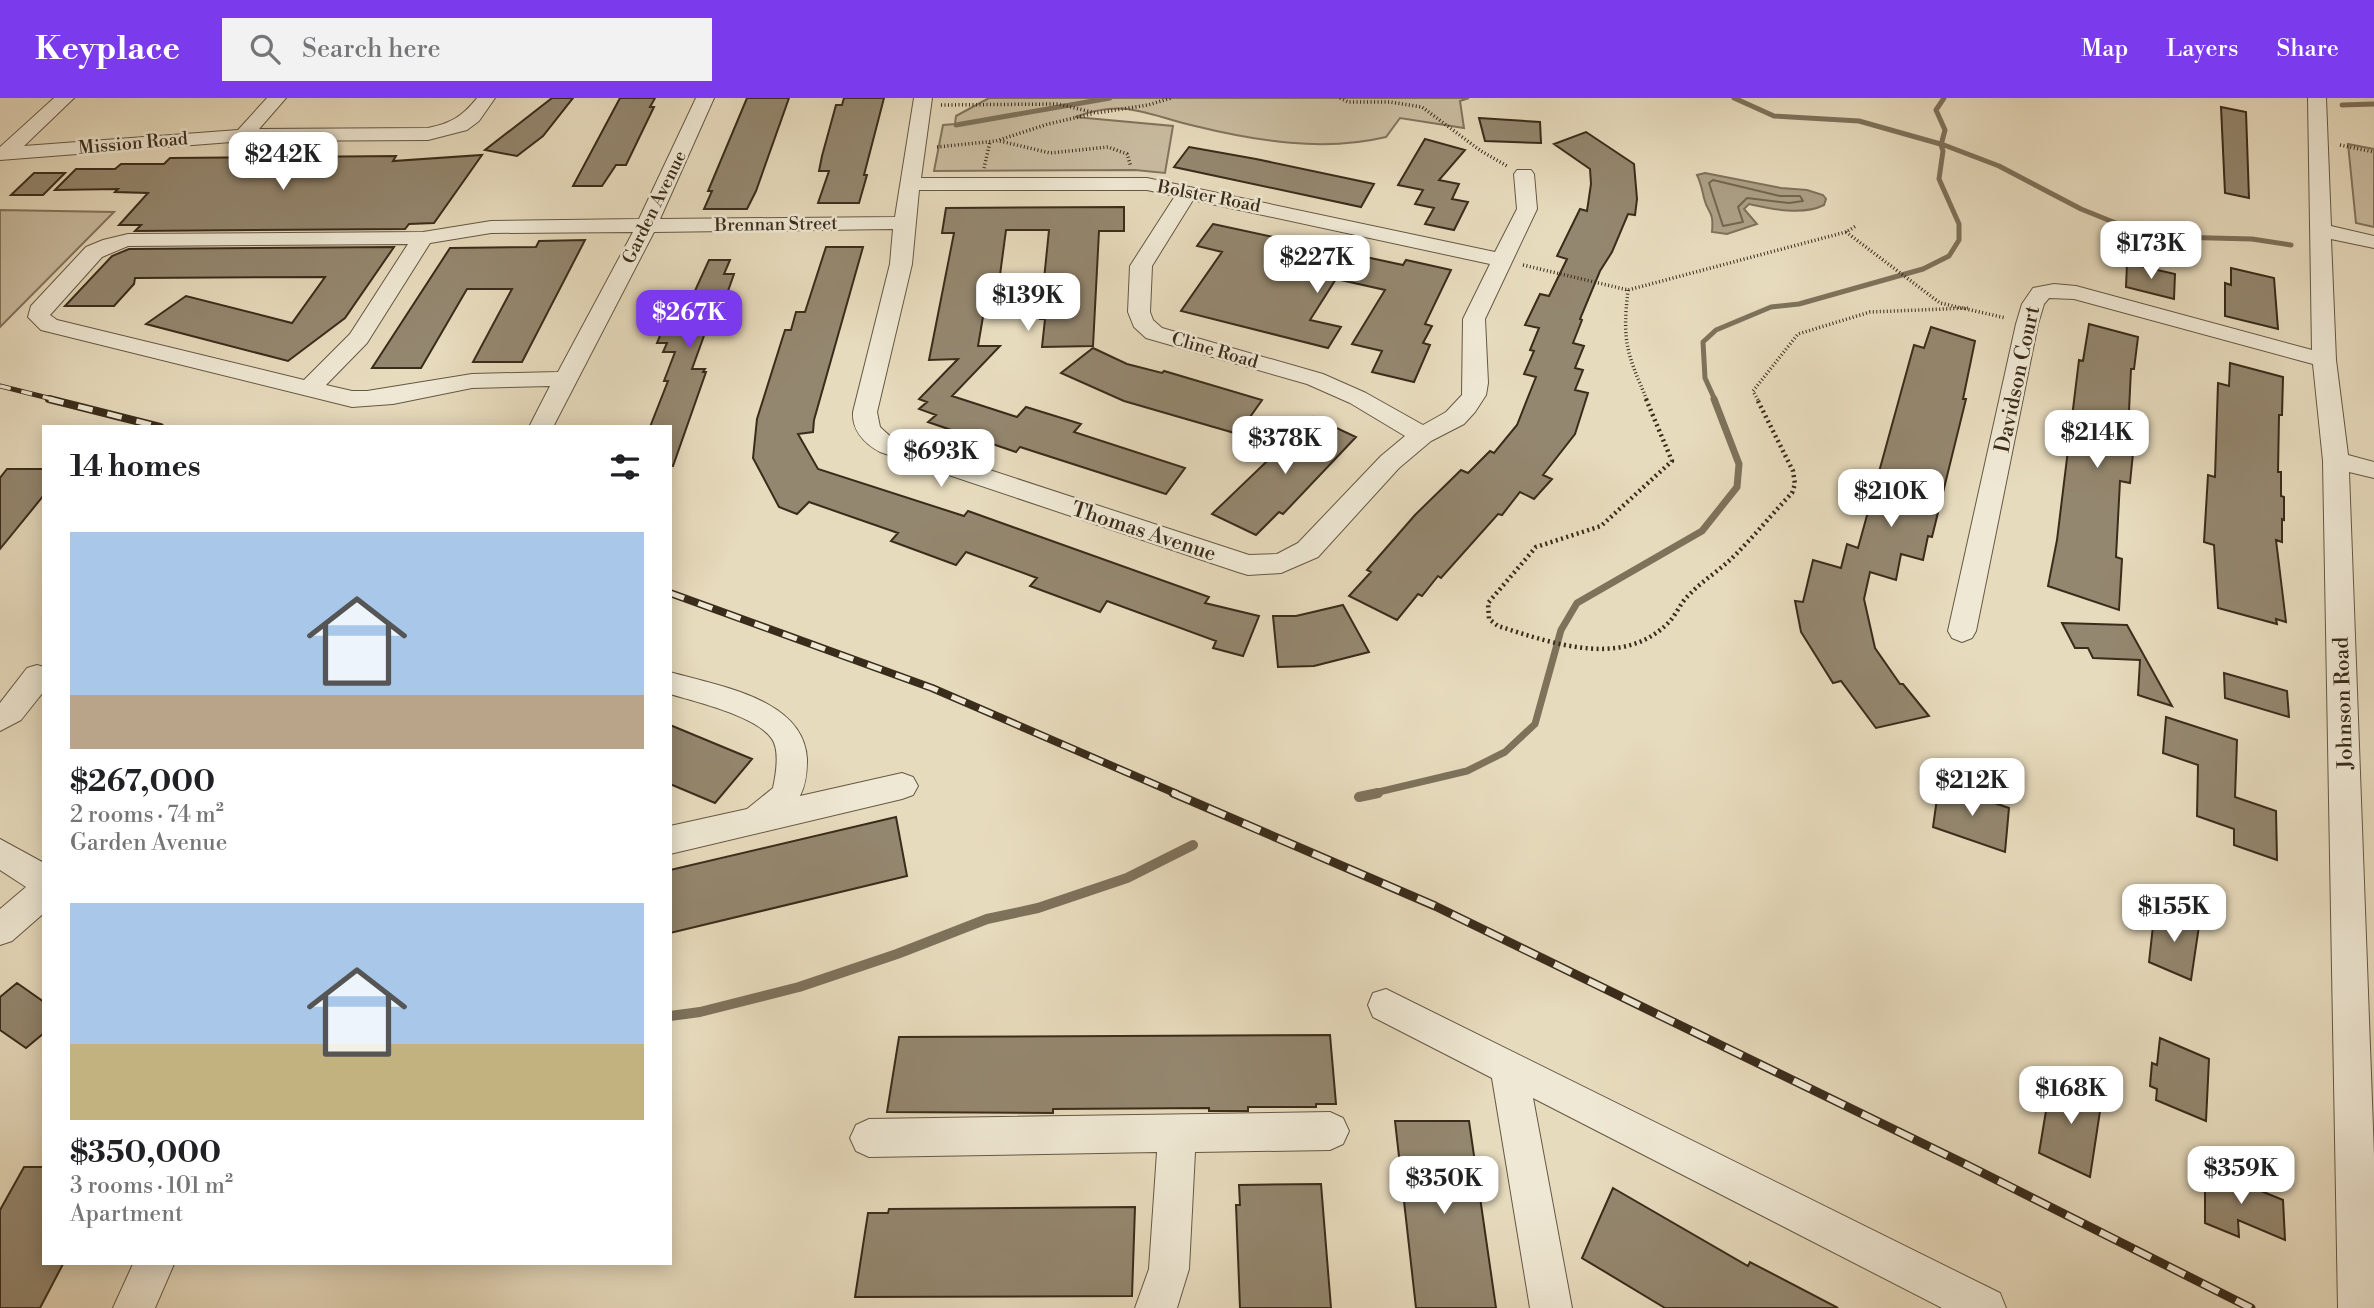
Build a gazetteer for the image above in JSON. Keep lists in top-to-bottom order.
{
  "streets": {
    "street": [
      "Mission Road",
      "Bolster Road",
      "Garden Avenue",
      "Brennan Street",
      "Cline Road",
      "Davidson Court",
      "Thomas Avenue",
      "Johnson Road"
    ]
  },
  "crossings": [
    ["Bolster Road", "Cline Road"],
    ["Bolster Road", "Thomas Avenue"],
    ["Garden Avenue", "Brennan Street"],
    ["Brennan Street", "Thomas Avenue"],
    ["Cline Road", "Thomas Avenue"],
    ["Davidson Court", "Johnson Road"]
  ],
  "page": {
    "header": "Keyplace",
    "search": "Search here",
    "nav": ["Map", "Layers", "Share"],
    "price": [
      "$242K",
      "$173K",
      "$227K",
      "$139K",
      "$267K",
      "$214K",
      "$378K",
      "$693K",
      "$210K",
      "$212K",
      "$155K",
      "$168K",
      "$359K",
      "$350K"
    ],
    "heading": "14 homes",
    "list": [
      {
        "name": "$267,000",
        "note": "2 rooms · 74 m² · Garden Avenue"
      },
      {
        "name": "$350,000",
        "note": "3 rooms · 101 m² · Apartment"
      }
    ]
  }
}
